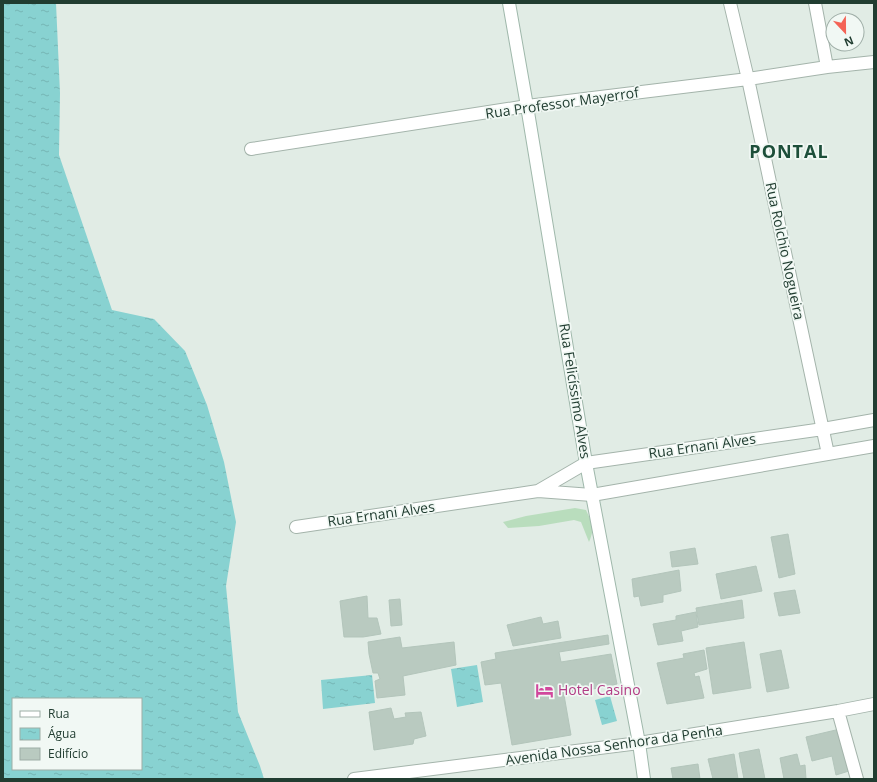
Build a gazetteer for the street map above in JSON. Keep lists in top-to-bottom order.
{
  "streets": {
    "street": [
      "Rua Professor Mayerrof",
      "Rua Rolchio Nogueira",
      "Rua Felicíssimo Alves",
      "Rua Ernani Alves",
      "Avenida Nossa Senhora da Penha"
    ]
  },
  "crossings": [
    ["Rua Professor Mayerrof", "Rua Rolchio Nogueira"],
    ["Rua Professor Mayerrof", "Rua Felicíssimo Alves"],
    ["Rua Rolchio Nogueira", "Rua Ernani Alves"],
    ["Rua Felicíssimo Alves", "Rua Ernani Alves"],
    ["Rua Felicíssimo Alves", "Avenida Nossa Senhora da Penha"]
  ],
  "districts": ["PONTAL"],
  "places": {
    "hotel": ["Hotel Casino"]
  },
  "legend": ["Rua", "Água", "Edifício"],
  "north": "bottom"
}
